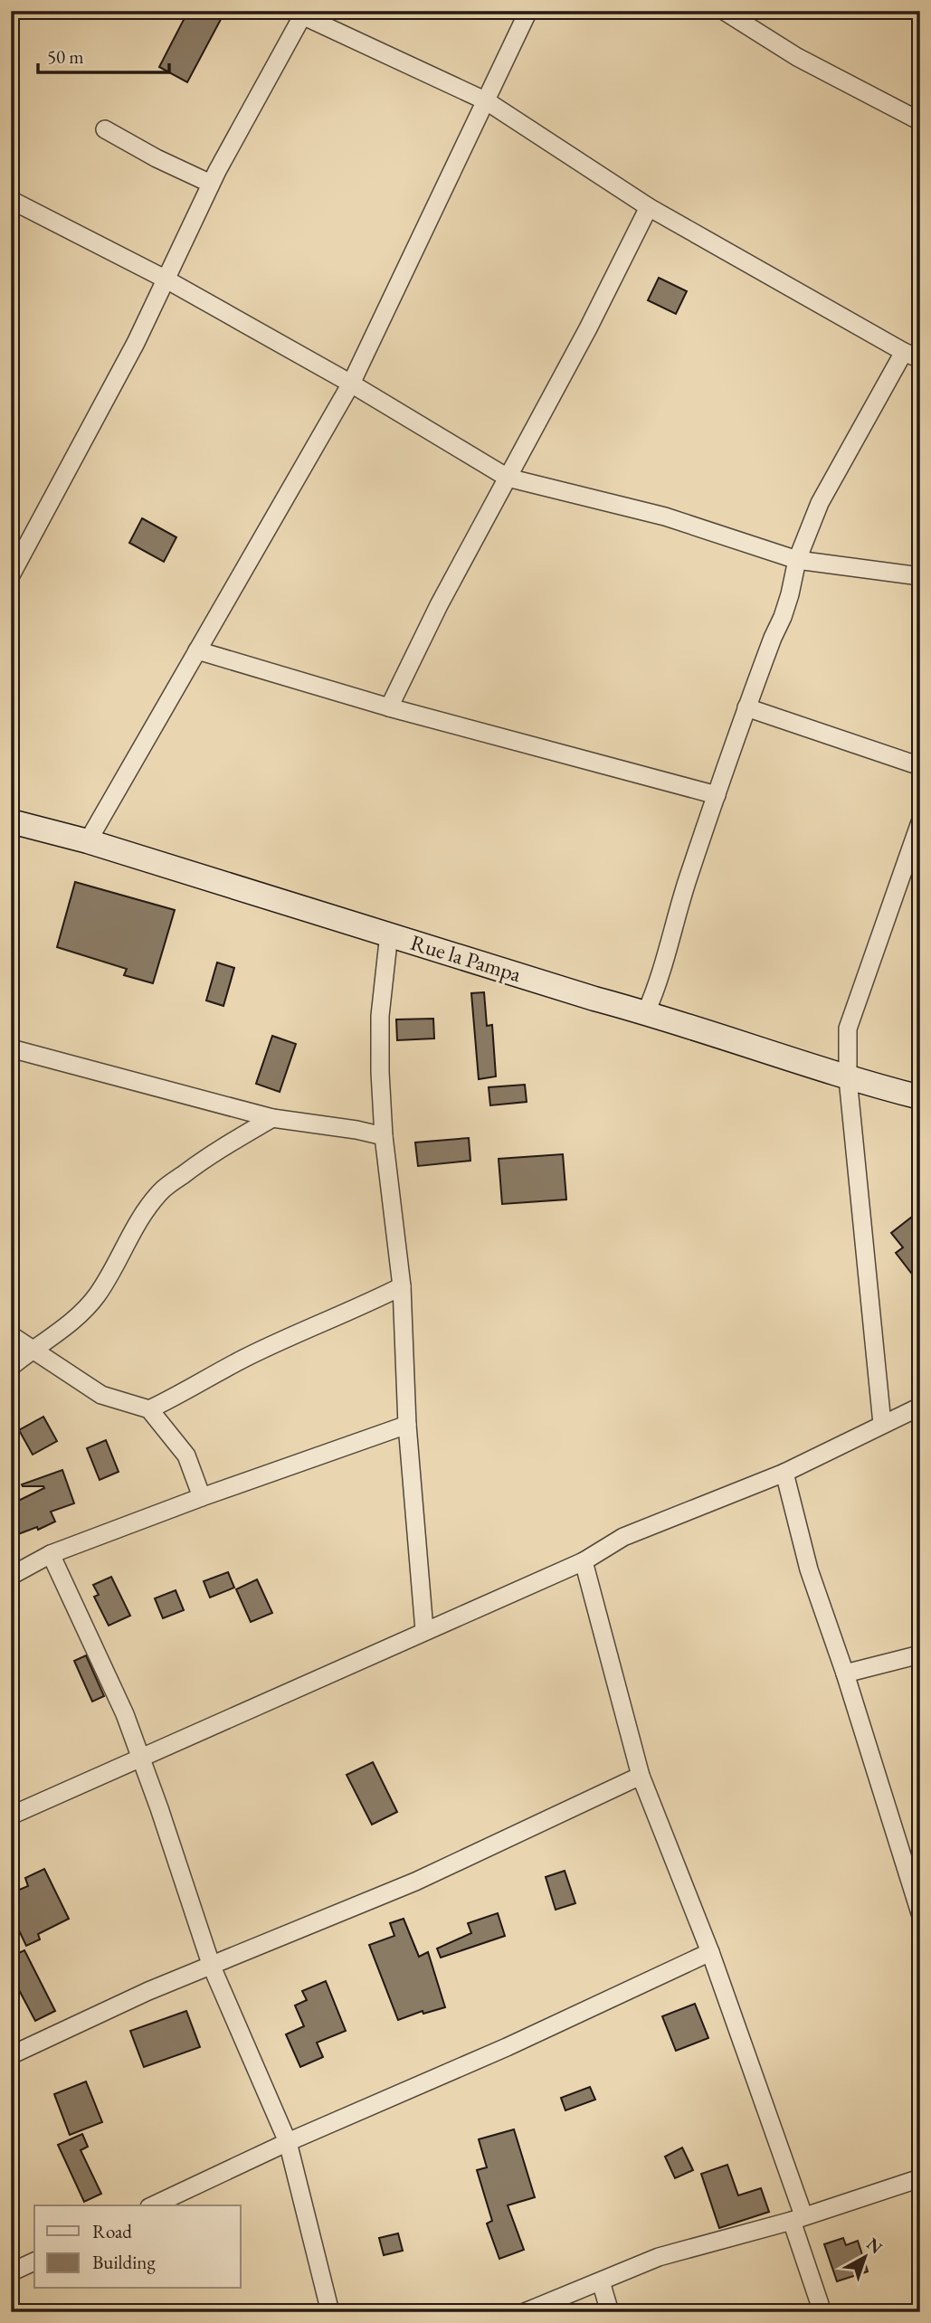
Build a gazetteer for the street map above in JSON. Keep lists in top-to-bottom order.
{
  "streets": {
    "street": ["Rue la Pampa"]
  },
  "legend": ["Road", "Building"],
  "scale_bar": "50 m",
  "north": "top right"
}
